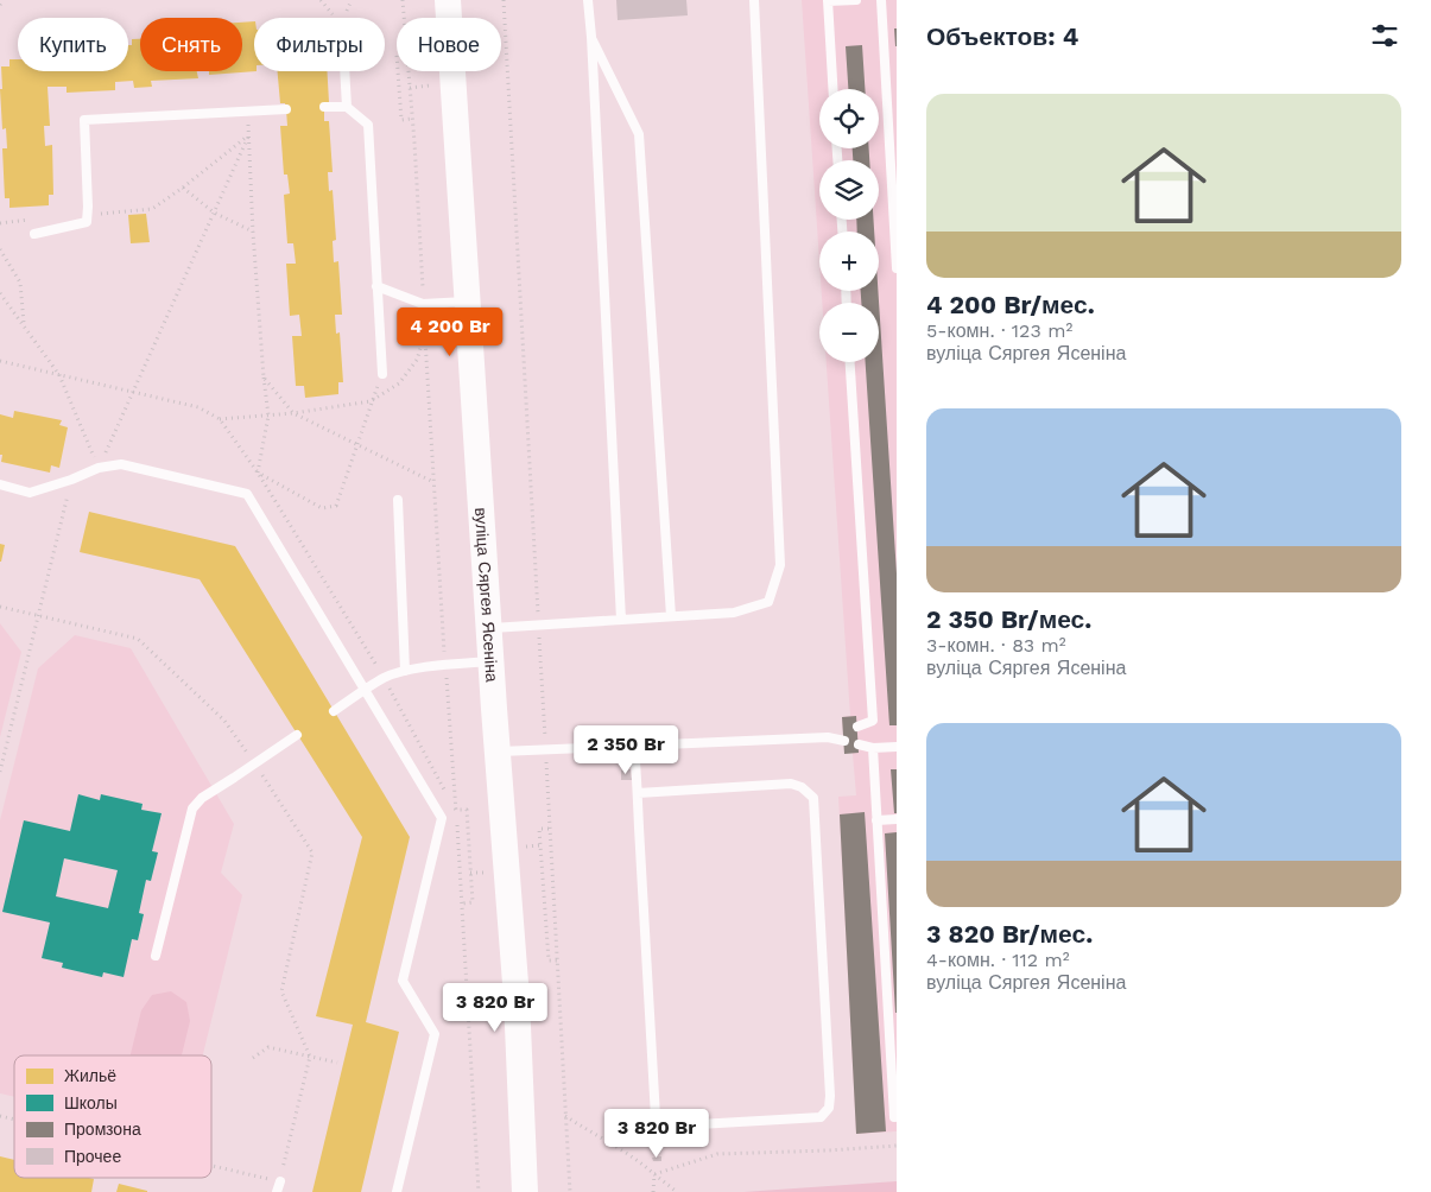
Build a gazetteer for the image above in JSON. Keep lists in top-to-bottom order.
{
  "streets": {
    "main road": ["вуліца Сяргея Ясеніна"]
  },
  "legend": [
    "Жильё",
    "Школы",
    "Промзона",
    "Прочее"
  ],
  "page": {
    "heading": "Объектов: 4",
    "chip": [
      "Купить",
      "Снять",
      "Фильтры",
      "Новое"
    ],
    "list": [
      {
        "name": "4 200 Br/мес.",
        "note": "5-комн. · 123 m² · вуліца Сяргея Ясеніна"
      },
      {
        "name": "2 350 Br/мес.",
        "note": "3-комн. · 83 m² · вуліца Сяргея Ясеніна"
      },
      {
        "name": "3 820 Br/мес.",
        "note": "4-комн. · 112 m² · вуліца Сяргея Ясеніна"
      }
    ],
    "map_buttons": ["+", "−"],
    "price": [
      "4 200 Br",
      "2 350 Br",
      "3 820 Br",
      "3 820 Br"
    ]
  }
}
